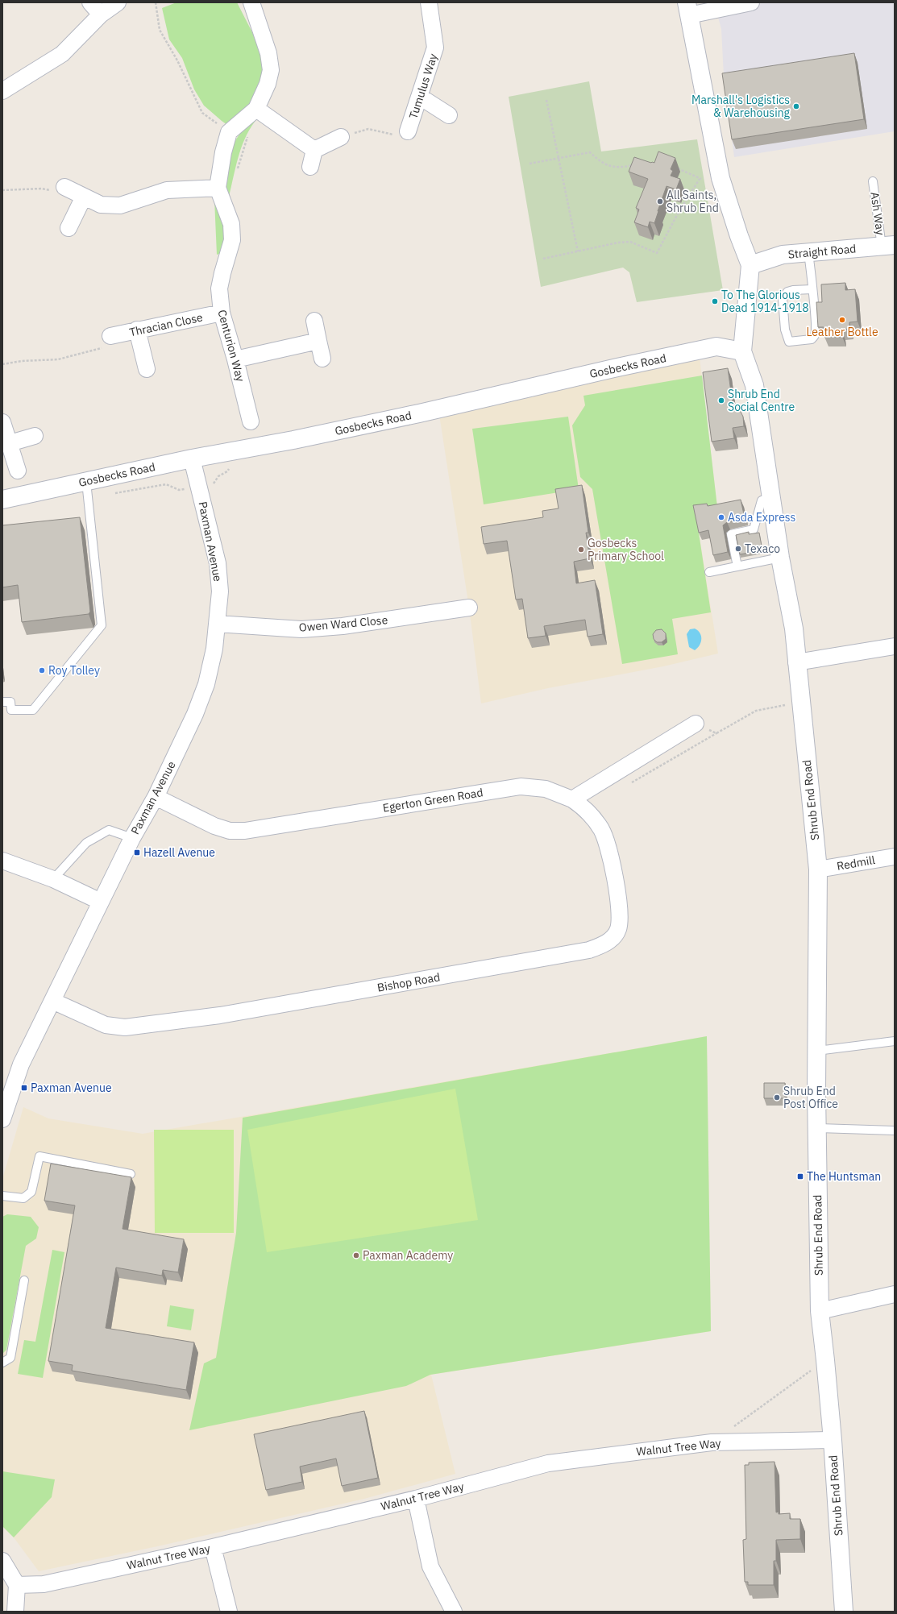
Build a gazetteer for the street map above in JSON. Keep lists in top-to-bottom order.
{
  "streets": {
    "main road": ["Straight Road", "Gosbecks Road", "Shrub End Road"],
    "street": [
      "Tumulus Way",
      "Thracian Close",
      "Centurion Way",
      "Paxman Avenue",
      "Owen Ward Close",
      "Egerton Green Road",
      "Redmill",
      "Bishop Road",
      "Walnut Tree Way"
    ],
    "lane": ["Ash Way"]
  },
  "crossings": [
    ["Ash Way", "Straight Road"],
    ["Straight Road", "Shrub End Road"],
    ["Thracian Close", "Centurion Way"],
    ["Gosbecks Road", "Paxman Avenue"],
    ["Gosbecks Road", "Shrub End Road"],
    ["Paxman Avenue", "Owen Ward Close"],
    ["Paxman Avenue", "Egerton Green Road"],
    ["Paxman Avenue", "Bishop Road"],
    ["Egerton Green Road", "Bishop Road"],
    ["Shrub End Road", "Redmill"],
    ["Shrub End Road", "Walnut Tree Way"]
  ],
  "places": {
    "other": [
      "Marshall's Logistics & Warehousing",
      "All Saints, Shrub End",
      "To The Glorious Dead 1914-1918",
      "Leather Bottle",
      "Shrub End Social Centre",
      "Asda Express",
      "Texaco",
      "Gosbecks Primary School",
      "Roy Tolley",
      "Shrub End Post Office",
      "Paxman Academy"
    ],
    "transit": ["Hazell Avenue", "Paxman Avenue", "The Huntsman"]
  }
}
